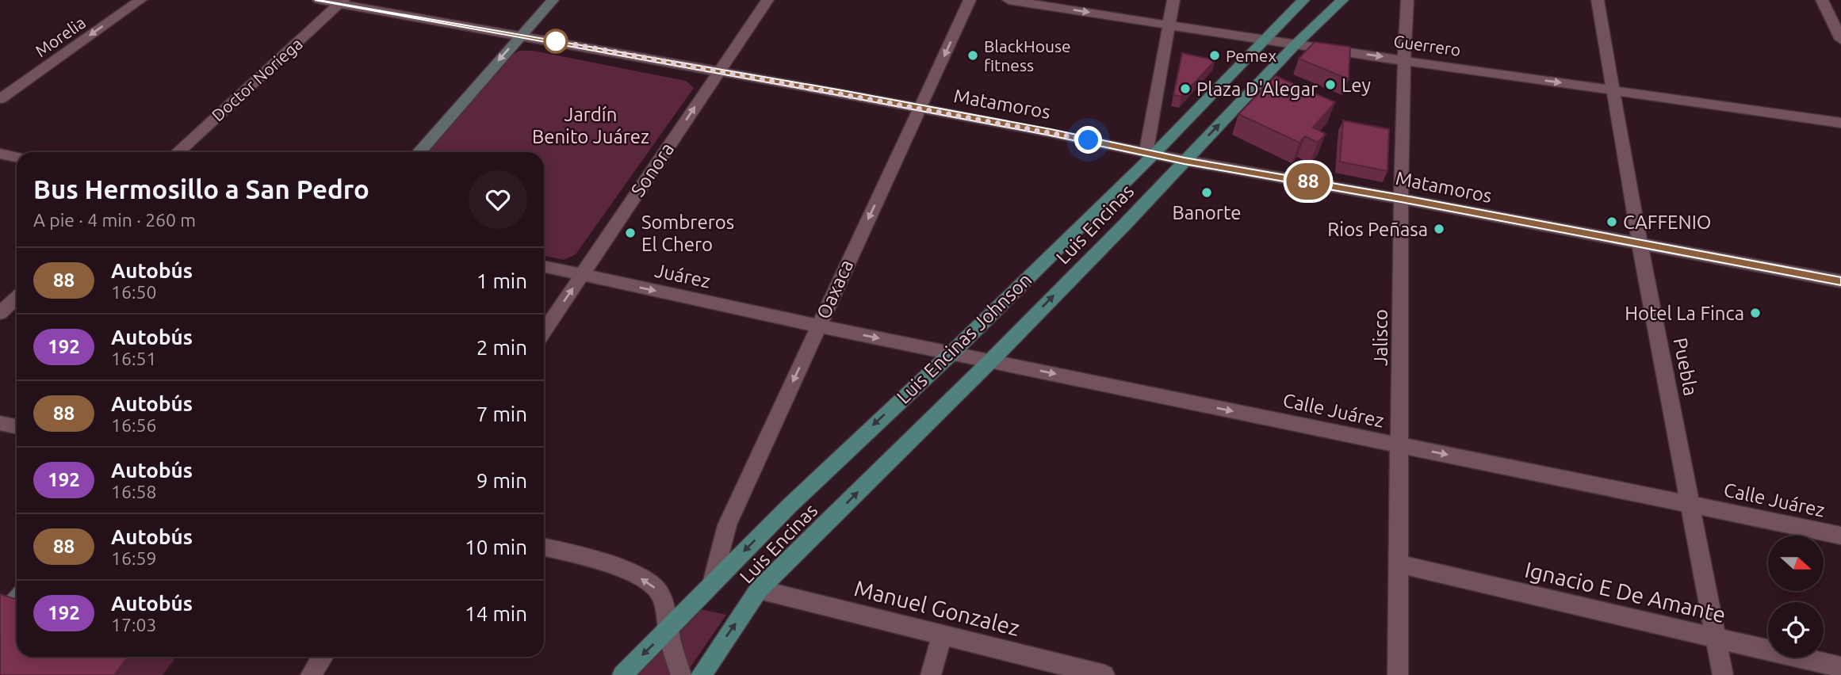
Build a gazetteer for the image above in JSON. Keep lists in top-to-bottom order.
{
  "streets": {
    "main road": ["Luis Encinas", "Luis Encinas Johnson"],
    "street": [
      "Morelia",
      "Guerrero",
      "Doctor Noriega",
      "Matamoros",
      "Sonora",
      "Juárez",
      "Oaxaca",
      "Jalisco",
      "Puebla",
      "Calle Juárez",
      "Ignacio E De Amante",
      "Manuel Gonzalez"
    ]
  },
  "crossings": [
    ["Guerrero", "Luis Encinas"],
    ["Guerrero", "Jalisco"],
    ["Guerrero", "Luis Encinas Johnson"],
    ["Guerrero", "Puebla"],
    ["Doctor Noriega", "Matamoros"],
    ["Matamoros", "Sonora"],
    ["Matamoros", "Luis Encinas"],
    ["Matamoros", "Oaxaca"],
    ["Matamoros", "Jalisco"],
    ["Matamoros", "Luis Encinas Johnson"],
    ["Matamoros", "Puebla"],
    ["Sonora", "Juárez"],
    ["Luis Encinas", "Calle Juárez"],
    ["Luis Encinas", "Manuel Gonzalez"],
    ["Juárez", "Oaxaca"],
    ["Juárez", "Calle Juárez"],
    ["Oaxaca", "Luis Encinas Johnson"],
    ["Oaxaca", "Calle Juárez"],
    ["Jalisco", "Calle Juárez"],
    ["Jalisco", "Ignacio E De Amante"],
    ["Luis Encinas Johnson", "Calle Juárez"],
    ["Puebla", "Calle Juárez"],
    ["Puebla", "Ignacio E De Amante"]
  ],
  "one_way": [
    "Morelia",
    "Guerrero",
    "Sonora",
    "Luis Encinas",
    "Juárez",
    "Oaxaca",
    "Luis Encinas Johnson",
    "Calle Juárez"
  ],
  "parks": ["Jardín Benito Juárez"],
  "places": [
    "BlackHouse fitness",
    "Pemex",
    "Ley",
    "Plaza D'Alegar",
    "Banorte",
    "CAFFENIO",
    "Rios Peñasa",
    "Sombreros El Chero",
    "Hotel La Finca"
  ],
  "lines": ["bus line 88"],
  "north": "right",
  "page": {
    "on_map": "88",
    "heading": ["Bus Hermosillo a San Pedro", "A pie · 4 min · 260 m"],
    "list": [
      {
        "mark": "88",
        "name": "Autobús",
        "note": "16:50",
        "value": "1 min"
      },
      {
        "mark": "192",
        "name": "Autobús",
        "note": "16:51",
        "value": "2 min"
      },
      {
        "mark": "88",
        "name": "Autobús",
        "note": "16:56",
        "value": "7 min"
      },
      {
        "mark": "192",
        "name": "Autobús",
        "note": "16:58",
        "value": "9 min"
      },
      {
        "mark": "88",
        "name": "Autobús",
        "note": "16:59",
        "value": "10 min"
      },
      {
        "mark": "192",
        "name": "Autobús",
        "note": "17:03",
        "value": "14 min"
      }
    ]
  }
}
